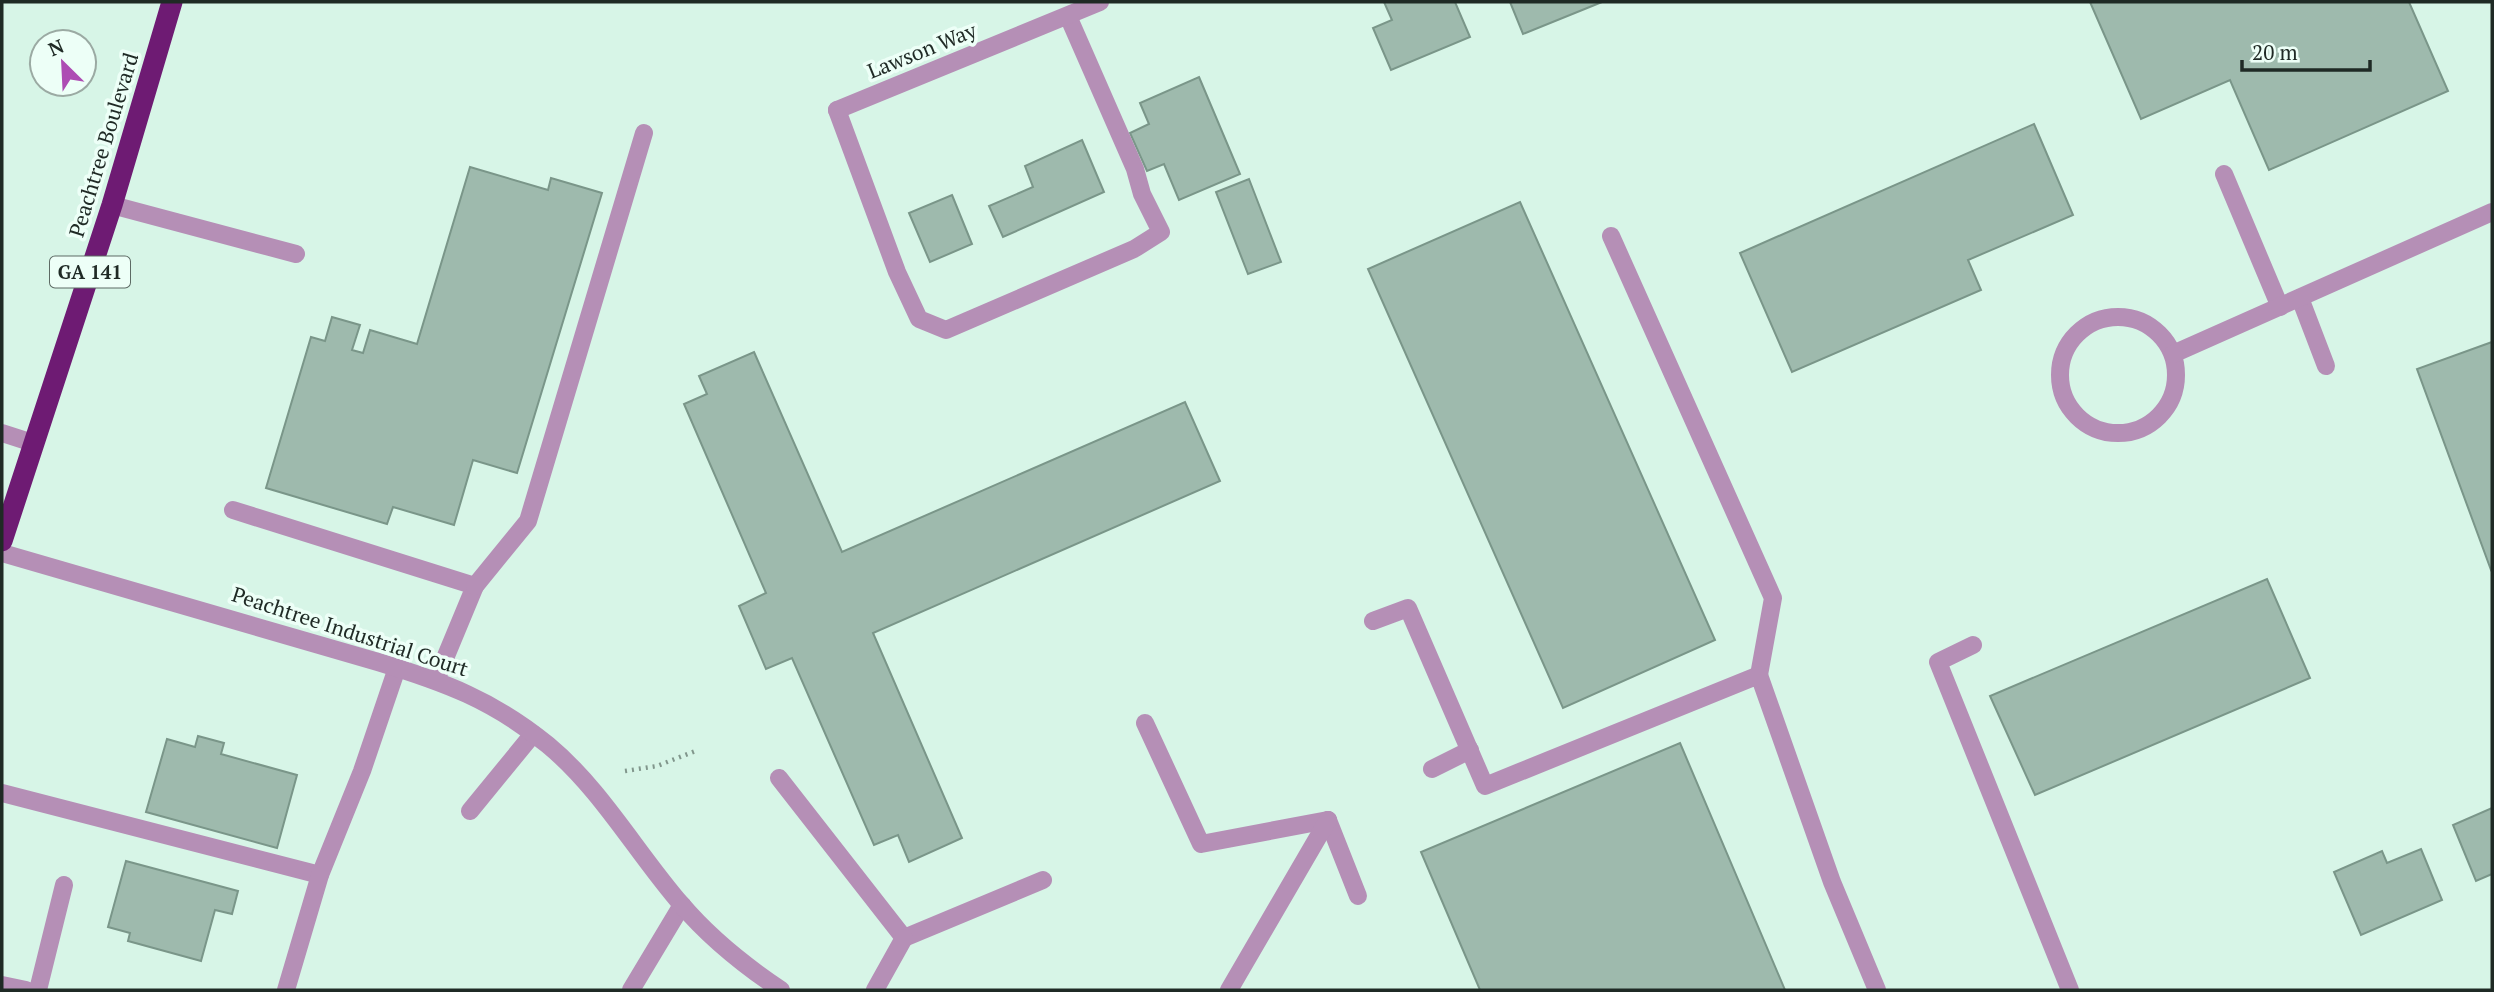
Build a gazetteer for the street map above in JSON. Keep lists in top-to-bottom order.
{
  "streets": {
    "highway": ["Peachtree Boulevard", "GA 141"],
    "street": ["Lawson Way", "Peachtree Industrial Court"]
  },
  "crossings": [
    ["Peachtree Boulevard", "Peachtree Industrial Court"]
  ],
  "scale_bar": "20 m",
  "north": "top left"
}
